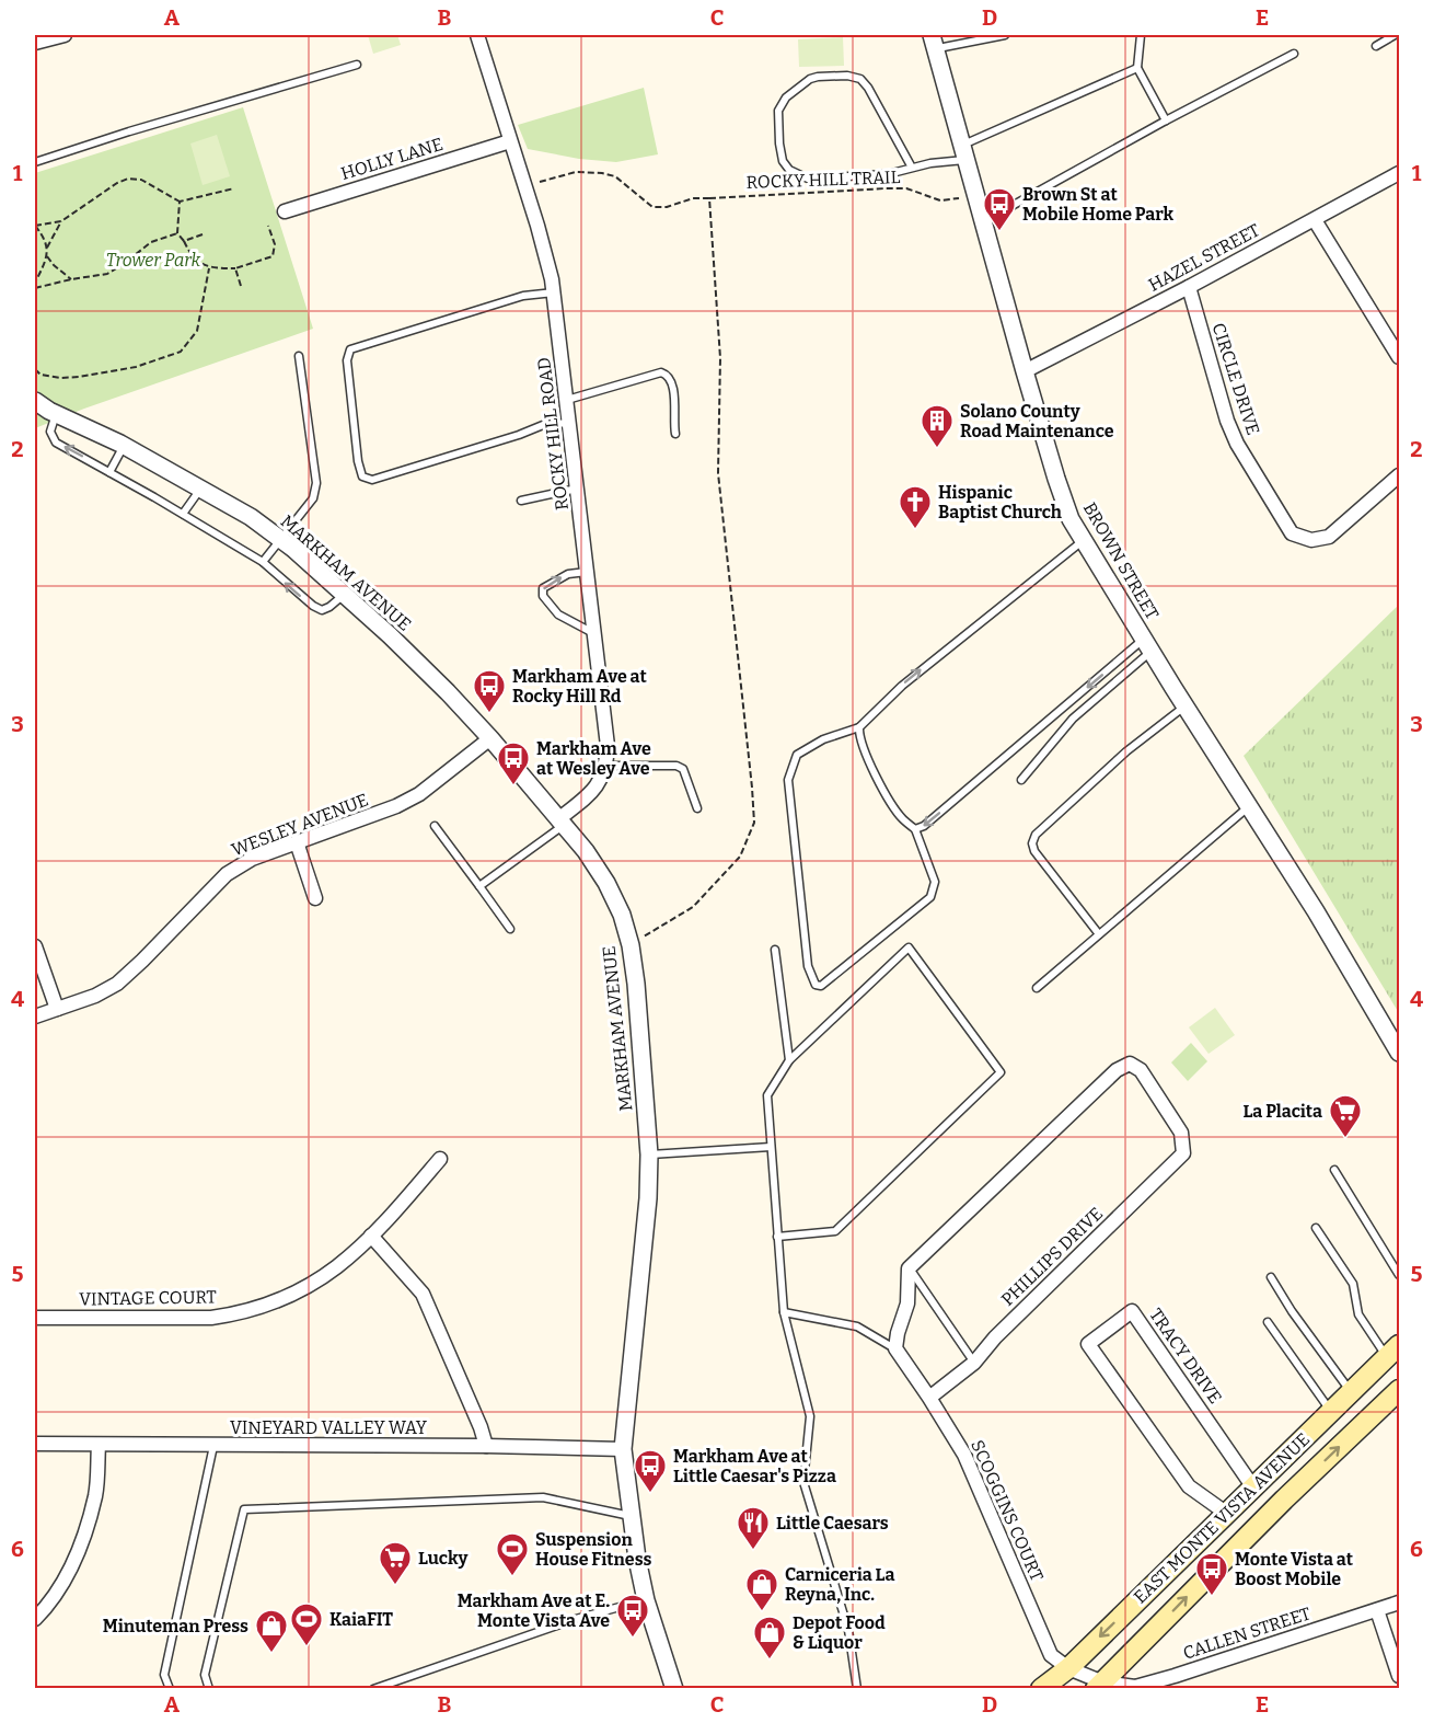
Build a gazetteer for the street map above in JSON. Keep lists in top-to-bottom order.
{
  "streets": {
    "main road": ["EAST MONTE VISTA AVENUE"],
    "street": [
      "HOLLY LANE",
      "HAZEL STREET",
      "CIRCLE DRIVE",
      "ROCKY HILL ROAD",
      "BROWN STREET",
      "MARKHAM AVENUE",
      "WESLEY AVENUE",
      "PHILLIPS DRIVE",
      "VINTAGE COURT",
      "TRACY DRIVE",
      "VINEYARD VALLEY WAY",
      "SCOGGINS COURT",
      "CALLEN STREET"
    ],
    "path": ["ROCKY HILL TRAIL"]
  },
  "crossings": [
    ["HOLLY LANE", "ROCKY HILL ROAD"],
    ["ROCKY HILL TRAIL", "ROCKY HILL ROAD"],
    ["ROCKY HILL TRAIL", "BROWN STREET"],
    ["HAZEL STREET", "CIRCLE DRIVE"],
    ["HAZEL STREET", "BROWN STREET"],
    ["MARKHAM AVENUE", "WESLEY AVENUE"],
    ["MARKHAM AVENUE", "VINEYARD VALLEY WAY"],
    ["PHILLIPS DRIVE", "SCOGGINS COURT"],
    ["TRACY DRIVE", "EAST MONTE VISTA AVENUE"],
    ["SCOGGINS COURT", "EAST MONTE VISTA AVENUE"],
    ["SCOGGINS COURT", "CALLEN STREET"],
    ["EAST MONTE VISTA AVENUE", "CALLEN STREET"]
  ],
  "parks": ["Trower Park"],
  "places": {
    "bus stop": [
      "Brown St at Mobile Home Park",
      "Markham Ave at Rocky Hill Rd",
      "Markham Ave at Wesley Ave",
      "Markham Ave at Little Caesar's Pizza",
      "Monte Vista at Boost Mobile",
      "Markham Ave at E. Monte Vista Ave"
    ],
    "building": ["Solano County Road Maintenance"],
    "church": ["Hispanic Baptist Church"],
    "supermarket": ["La Placita", "Lucky"],
    "restaurant": ["Little Caesars"],
    "sports": ["Suspension House Fitness", "KaiaFIT"],
    "shop": ["Carniceria La Reyna, Inc.", "Minuteman Press", "Depot Food & Liquor"]
  },
  "grid": {
    "columns": [
      "A",
      "B",
      "C",
      "D",
      "E"
    ],
    "rows": [
      "1",
      "2",
      "3",
      "4",
      "5",
      "6"
    ]
  }
}
